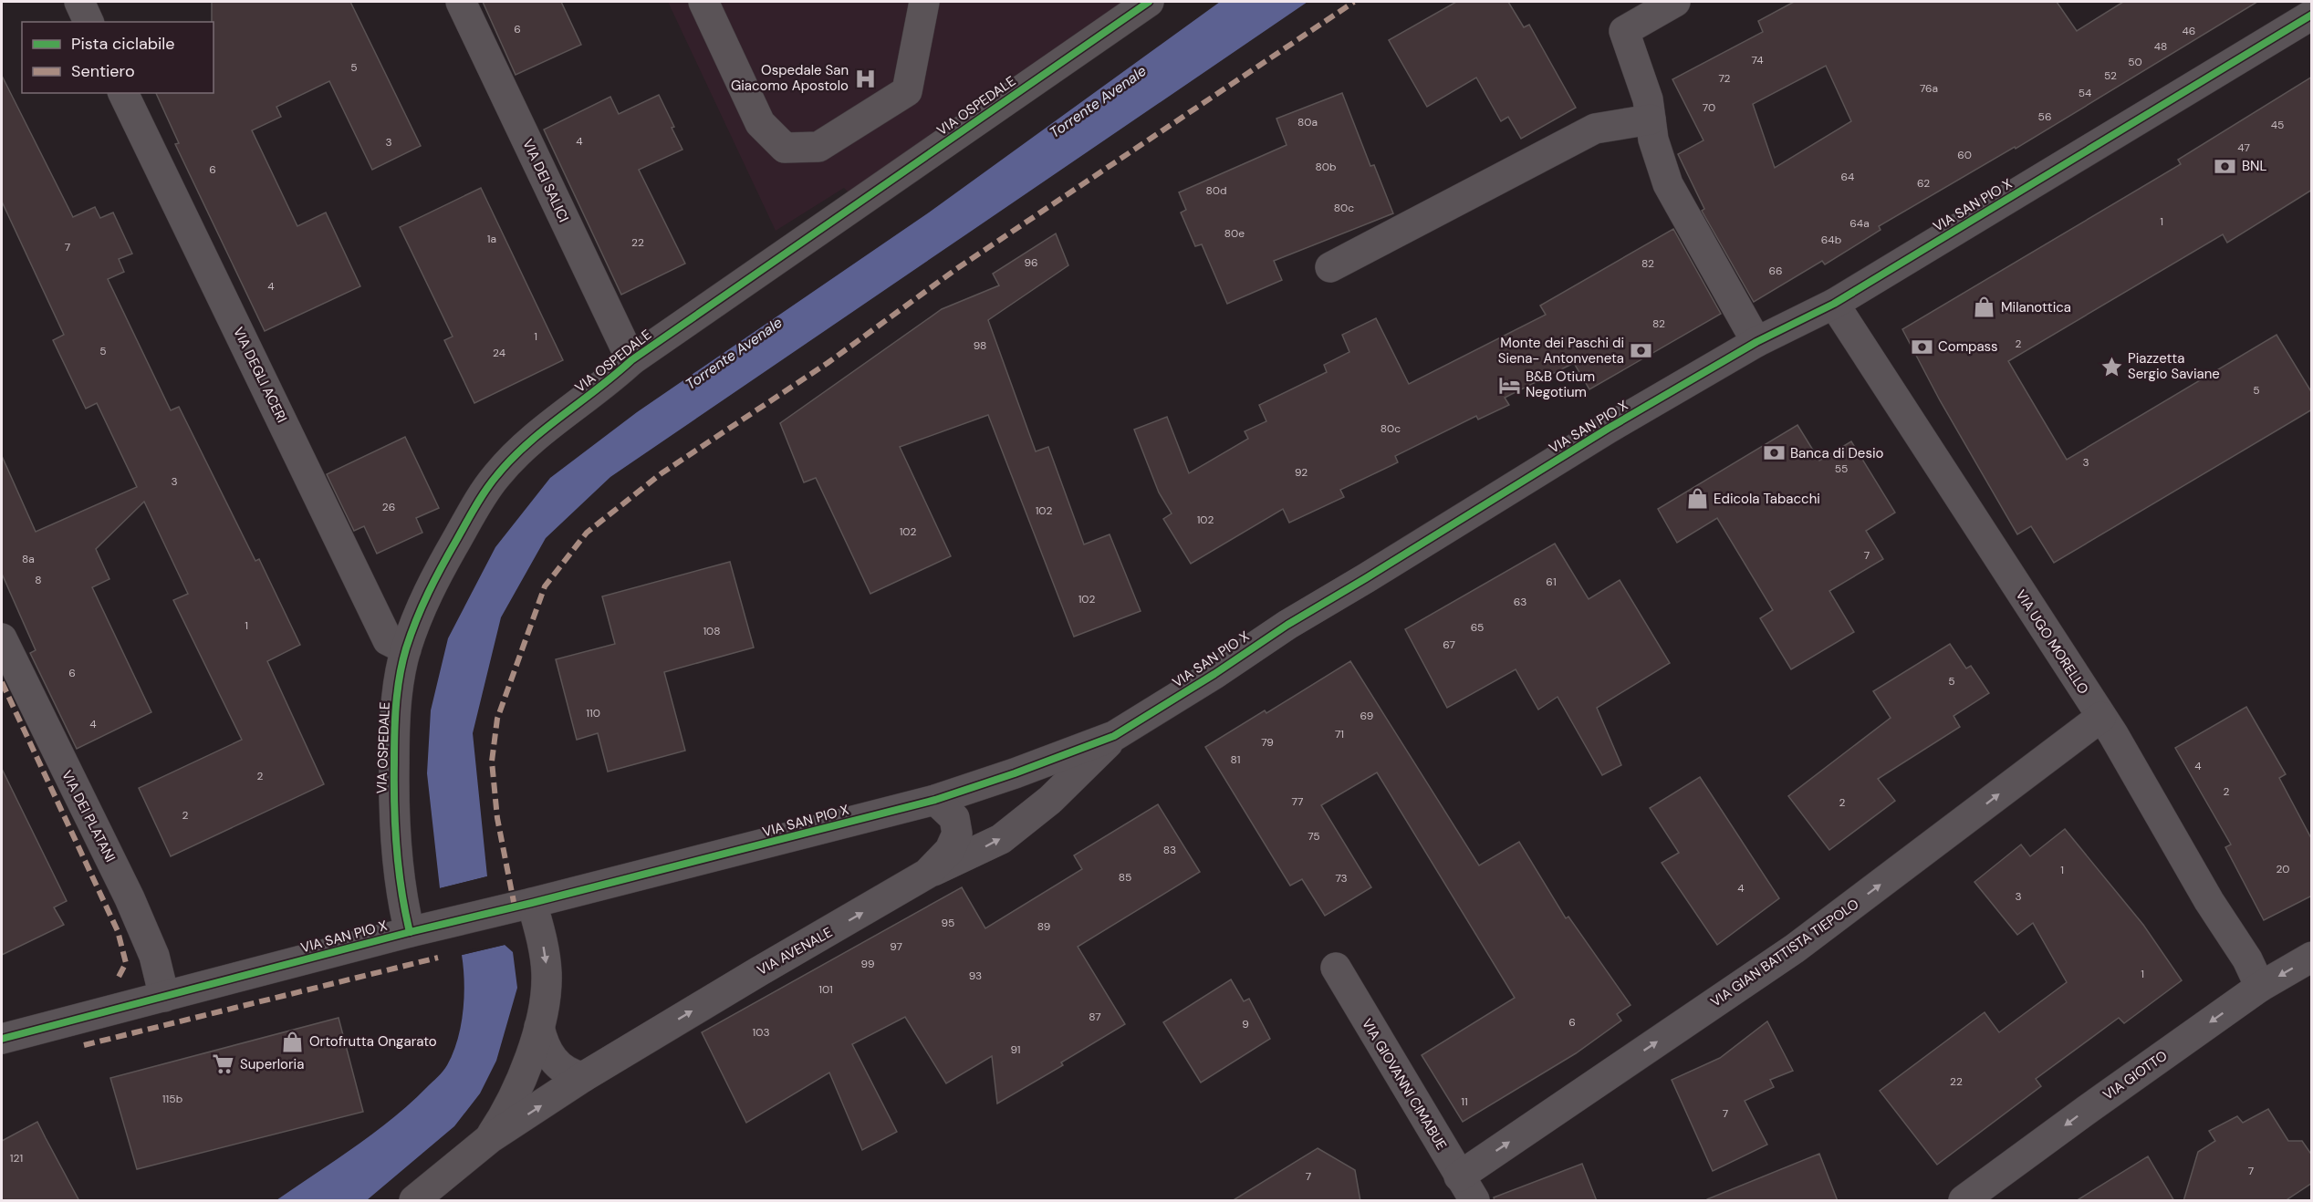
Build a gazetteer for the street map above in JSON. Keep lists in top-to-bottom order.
{
  "streets": {
    "street": [
      "VIA OSPEDALE",
      "VIA DEI SALICI",
      "VIA SAN PIO X",
      "VIA DEGLI ACERI",
      "VIA UGO MORELLO",
      "VIA DEI PLATANI",
      "VIA AVENALE",
      "VIA GIAN BATTISTA TIEPOLO",
      "VIA GIOTTO",
      "VIA GIOVANNI CIMABUE"
    ]
  },
  "crossings": [
    ["VIA OSPEDALE", "VIA DEI SALICI"],
    ["VIA OSPEDALE", "VIA SAN PIO X"],
    ["VIA OSPEDALE", "VIA DEGLI ACERI"],
    ["VIA SAN PIO X", "VIA UGO MORELLO"],
    ["VIA SAN PIO X", "VIA DEI PLATANI"],
    ["VIA SAN PIO X", "VIA AVENALE"],
    ["VIA UGO MORELLO", "VIA GIAN BATTISTA TIEPOLO"],
    ["VIA UGO MORELLO", "VIA GIOTTO"],
    ["VIA GIAN BATTISTA TIEPOLO", "VIA GIOVANNI CIMABUE"]
  ],
  "one_way": ["VIA GIAN BATTISTA TIEPOLO", "VIA GIOTTO"],
  "water": ["Torrente Avenale"],
  "places": {
    "hospital": ["Ospedale San Giacomo Apostolo"],
    "bank": [
      "BNL",
      "Compass",
      "Monte dei Paschi di Siena- Antonveneta",
      "Banca di Desio"
    ],
    "shop": ["Milanottica", "Edicola Tabacchi", "Ortofrutta Ongarato"],
    "place": ["Piazzetta Sergio Saviane"],
    "hotel": ["B&B Otium Negotium"],
    "supermarket": ["Superloria"]
  },
  "house_numbers": [
    "6",
    "46",
    "48",
    "74",
    "50",
    "5",
    "52",
    "72",
    "76a",
    "54",
    "70",
    "56",
    "80a",
    "45",
    "4",
    "3",
    "47",
    "60",
    "80b",
    "6",
    "64",
    "62",
    "80d",
    "80c",
    "1",
    "64a",
    "80e",
    "1a",
    "64b",
    "22",
    "7",
    "96",
    "82",
    "66",
    "4",
    "82",
    "1",
    "2",
    "98",
    "5",
    "24",
    "5",
    "80c",
    "3",
    "55",
    "92",
    "3",
    "26",
    "102",
    "102",
    "102",
    "7",
    "8a",
    "8",
    "61",
    "102",
    "63",
    "1",
    "65",
    "108",
    "67",
    "6",
    "5",
    "110",
    "69",
    "4",
    "71",
    "79",
    "81",
    "4",
    "2",
    "2",
    "77",
    "2",
    "2",
    "75",
    "83",
    "20",
    "1",
    "85",
    "73",
    "4",
    "3",
    "95",
    "89",
    "97",
    "99",
    "1",
    "93",
    "101",
    "87",
    "6",
    "9",
    "103",
    "91",
    "22",
    "115b",
    "11",
    "7",
    "121",
    "7",
    "7"
  ],
  "legend": ["Pista ciclabile", "Sentiero"]
}
